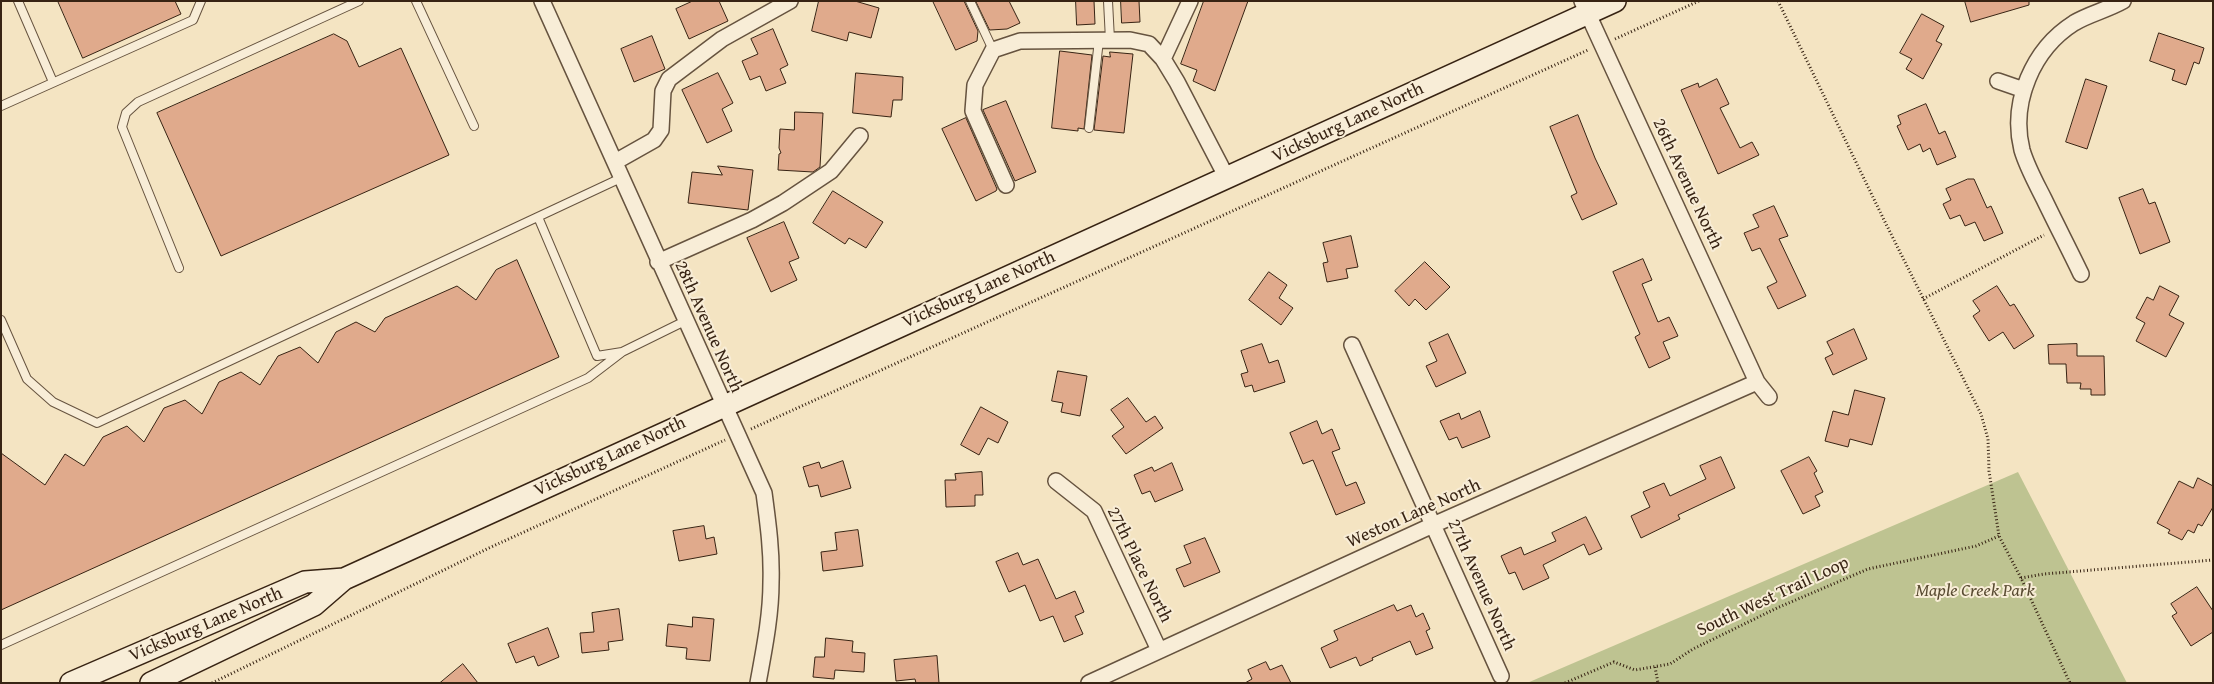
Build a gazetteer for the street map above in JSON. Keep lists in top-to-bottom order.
{
  "streets": {
    "main road": ["Vicksburg Lane North"],
    "street": [
      "26th Avenue North",
      "28th Avenue North",
      "Weston Lane North",
      "27th Place North",
      "27th Avenue North"
    ],
    "path": ["South West Trail Loop"]
  },
  "crossings": [
    ["Vicksburg Lane North", "26th Avenue North"],
    ["Vicksburg Lane North", "28th Avenue North"],
    ["26th Avenue North", "Weston Lane North"],
    ["Weston Lane North", "27th Place North"],
    ["Weston Lane North", "27th Avenue North"]
  ],
  "parks": ["Maple Creek Park"]
}
